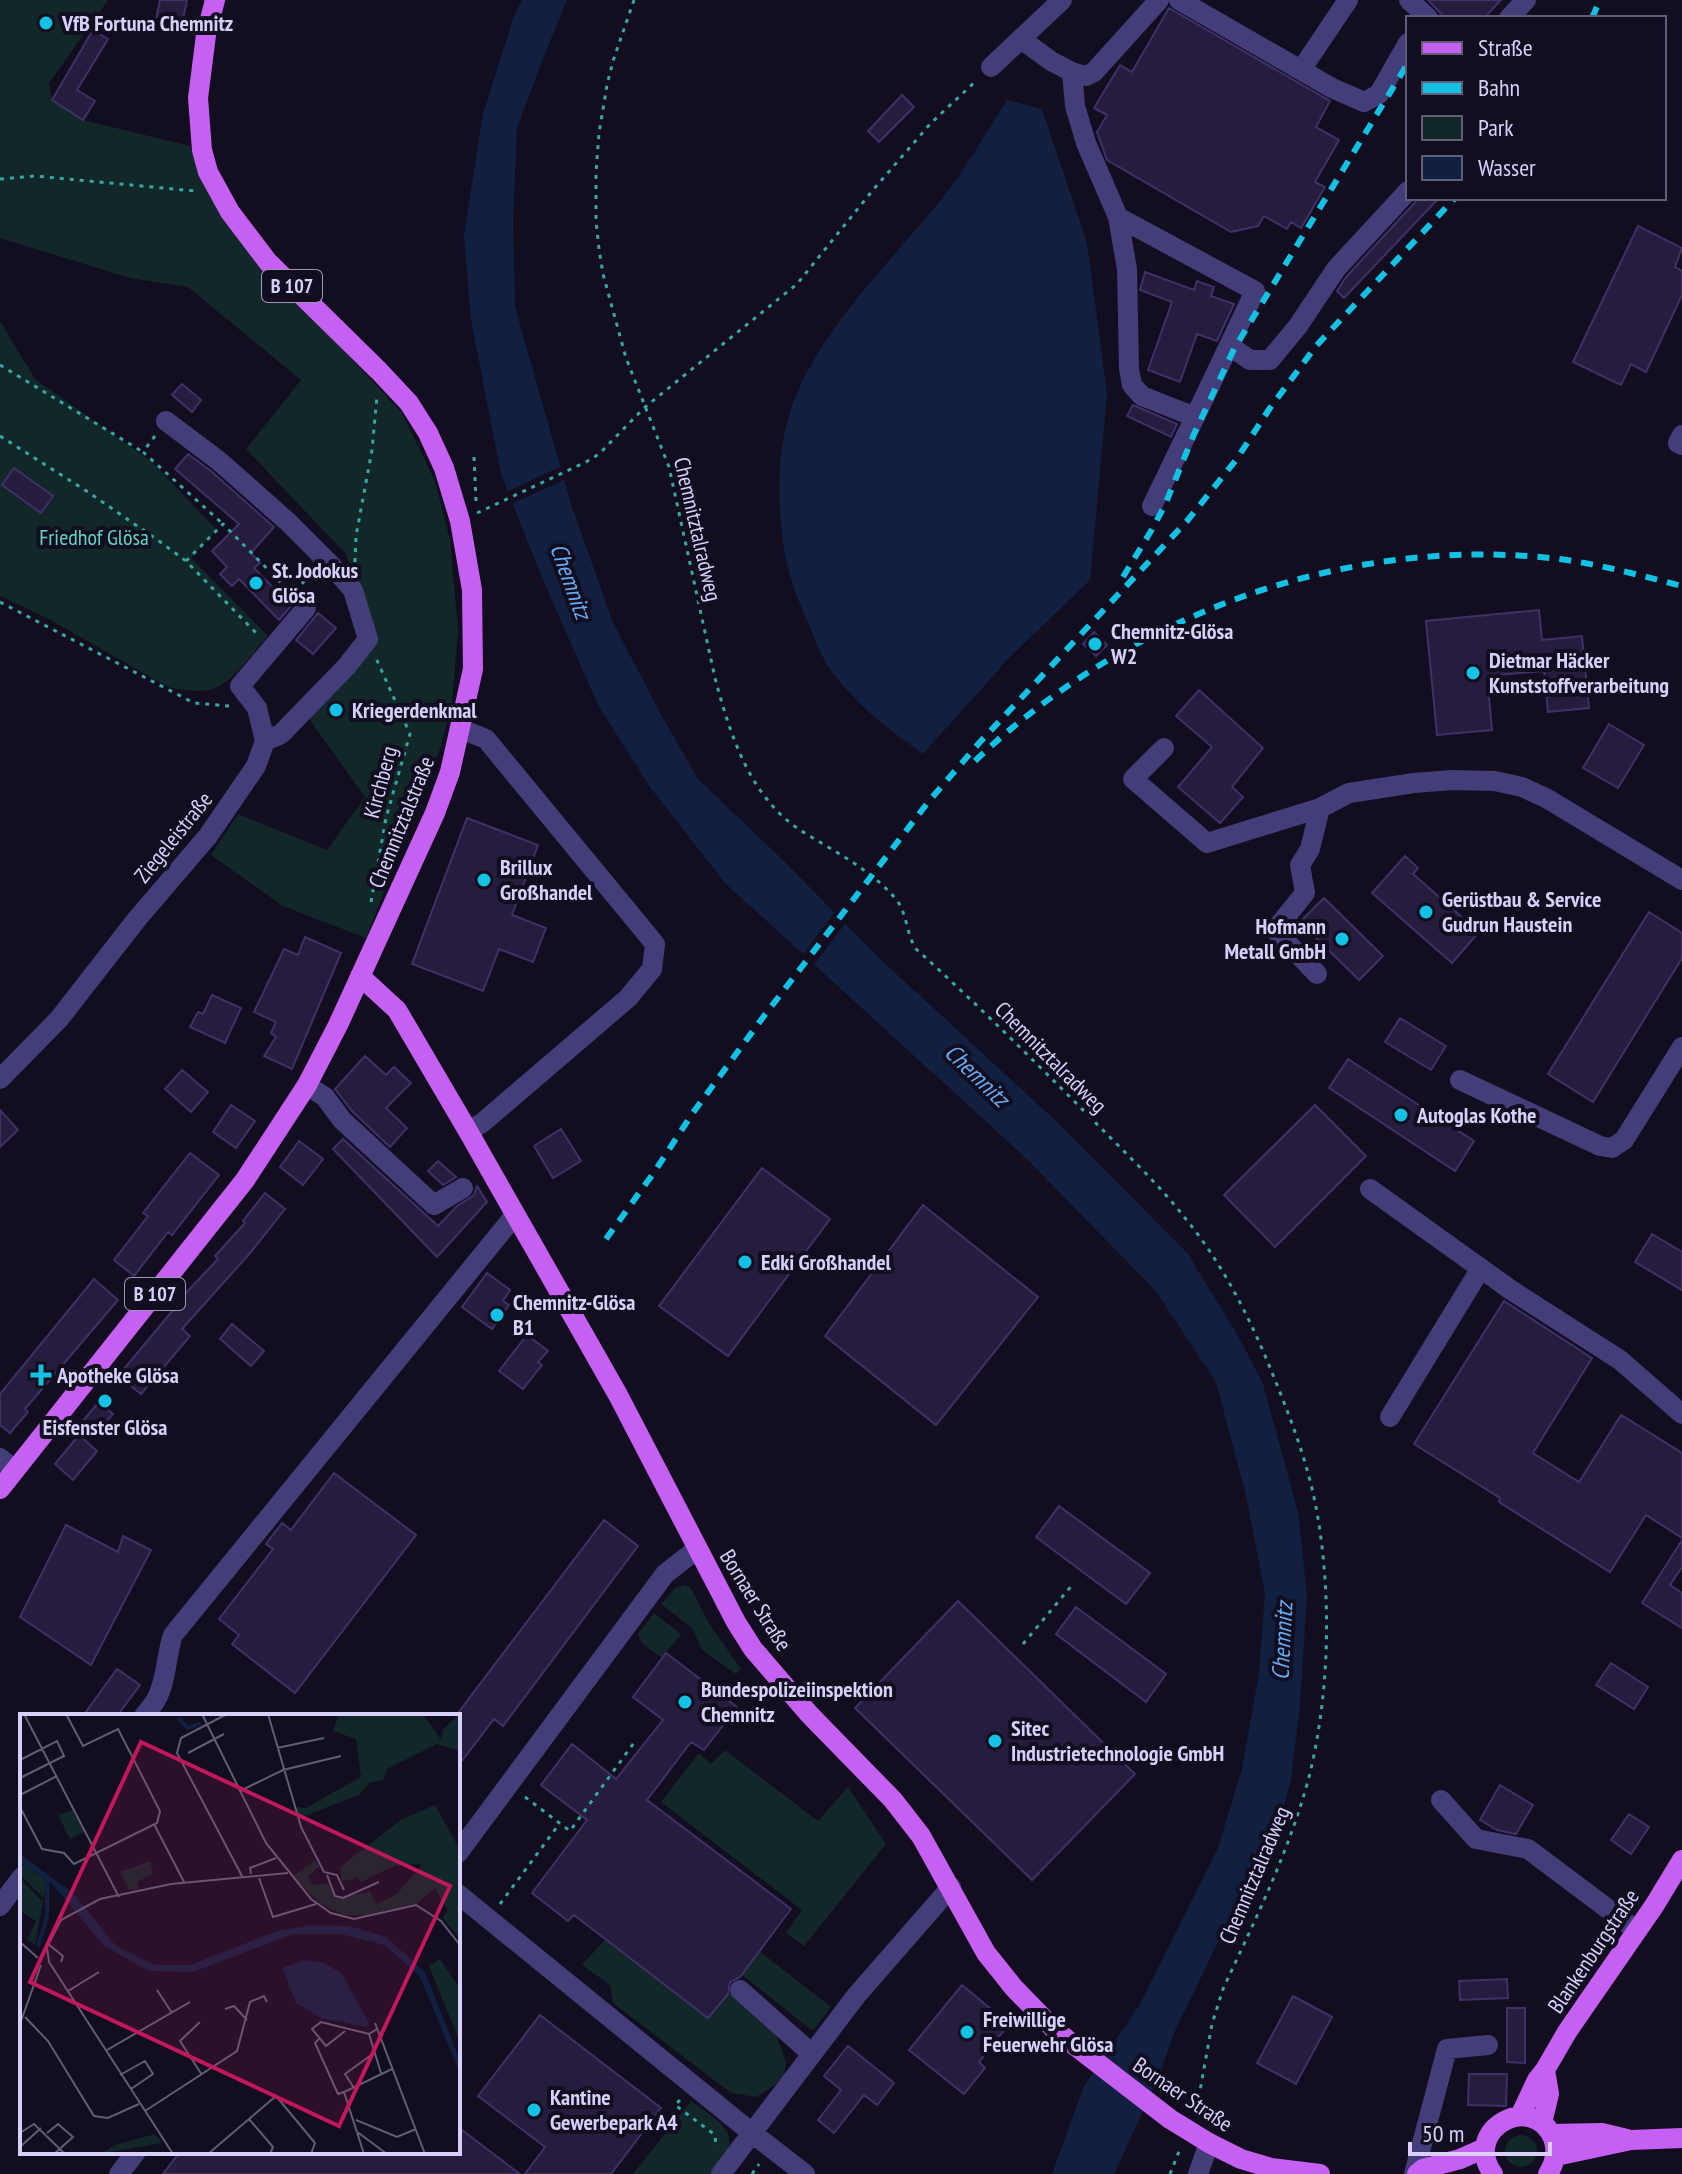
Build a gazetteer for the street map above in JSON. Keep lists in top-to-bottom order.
{
  "streets": {
    "main road": [
      "B 107",
      "Chemnitztalstraße",
      "Bornaer Straße",
      "Blankenburgstraße"
    ],
    "street": ["Ziegeleistraße"],
    "path": ["Chemnitztalradweg", "Kirchberg"]
  },
  "crossings": [
    ["Chemnitztalradweg", "Bornaer Straße"],
    ["Chemnitztalstraße", "Bornaer Straße"]
  ],
  "water": ["Chemnitz"],
  "parks": ["Friedhof Glösa"],
  "places": {
    "other": [
      "VfB Fortuna Chemnitz",
      "St. Jodokus Glösa",
      "Chemnitz-Glösa W2",
      "Dietmar Häcker Kunststoffverarbeitung",
      "Kriegerdenkmal",
      "Brillux Großhandel",
      "Gerüstbau & Service Gudrun Haustein",
      "Hofmann Metall GmbH",
      "Autoglas Kothe",
      "Edki Großhandel",
      "Chemnitz-Glösa B1",
      "Eisfenster Glösa",
      "Bundespolizeiinspektion Chemnitz",
      "Sitec Industrietechnologie GmbH",
      "Freiwillige Feuerwehr Glösa",
      "Kantine Gewerbepark A4"
    ],
    "health": ["Apotheke Glösa"]
  },
  "legend": [
    "Straße",
    "Bahn",
    "Park",
    "Wasser"
  ],
  "scale_bar": "50 m"
}
